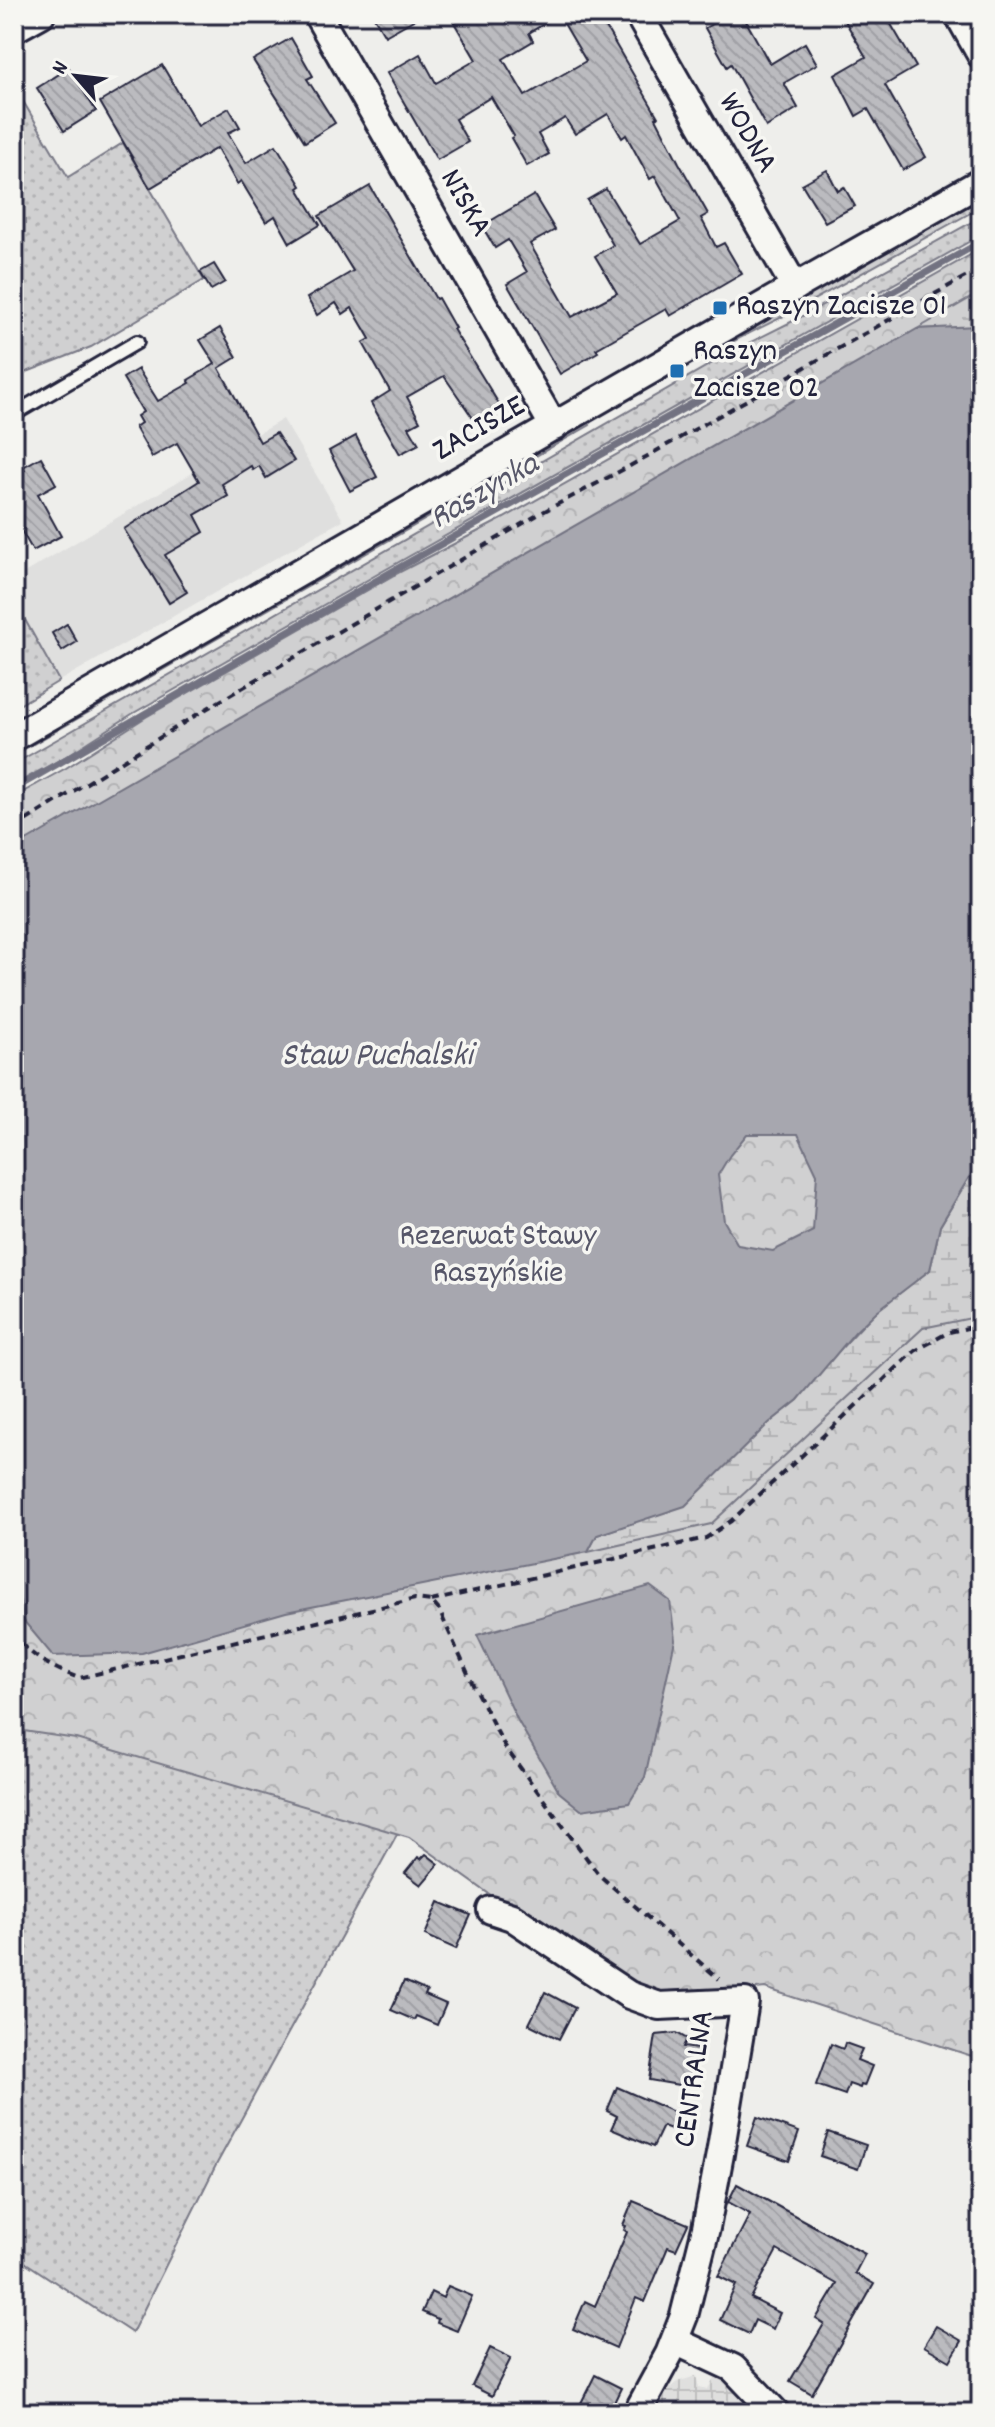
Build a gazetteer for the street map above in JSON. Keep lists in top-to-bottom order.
{
  "streets": {
    "street": [
      "WODNA",
      "NISKA",
      "ZACISZE",
      "CENTRALNA"
    ]
  },
  "crossings": [
    ["WODNA", "ZACISZE"],
    ["NISKA", "ZACISZE"]
  ],
  "water": ["Raszynka", "Staw Puchalski"],
  "parks": ["Rezerwat Stawy Raszyńskie"],
  "places": {
    "transit": ["Raszyn Zacisze 01", "Raszyn Zacisze 02"]
  },
  "north": "top left"
}
